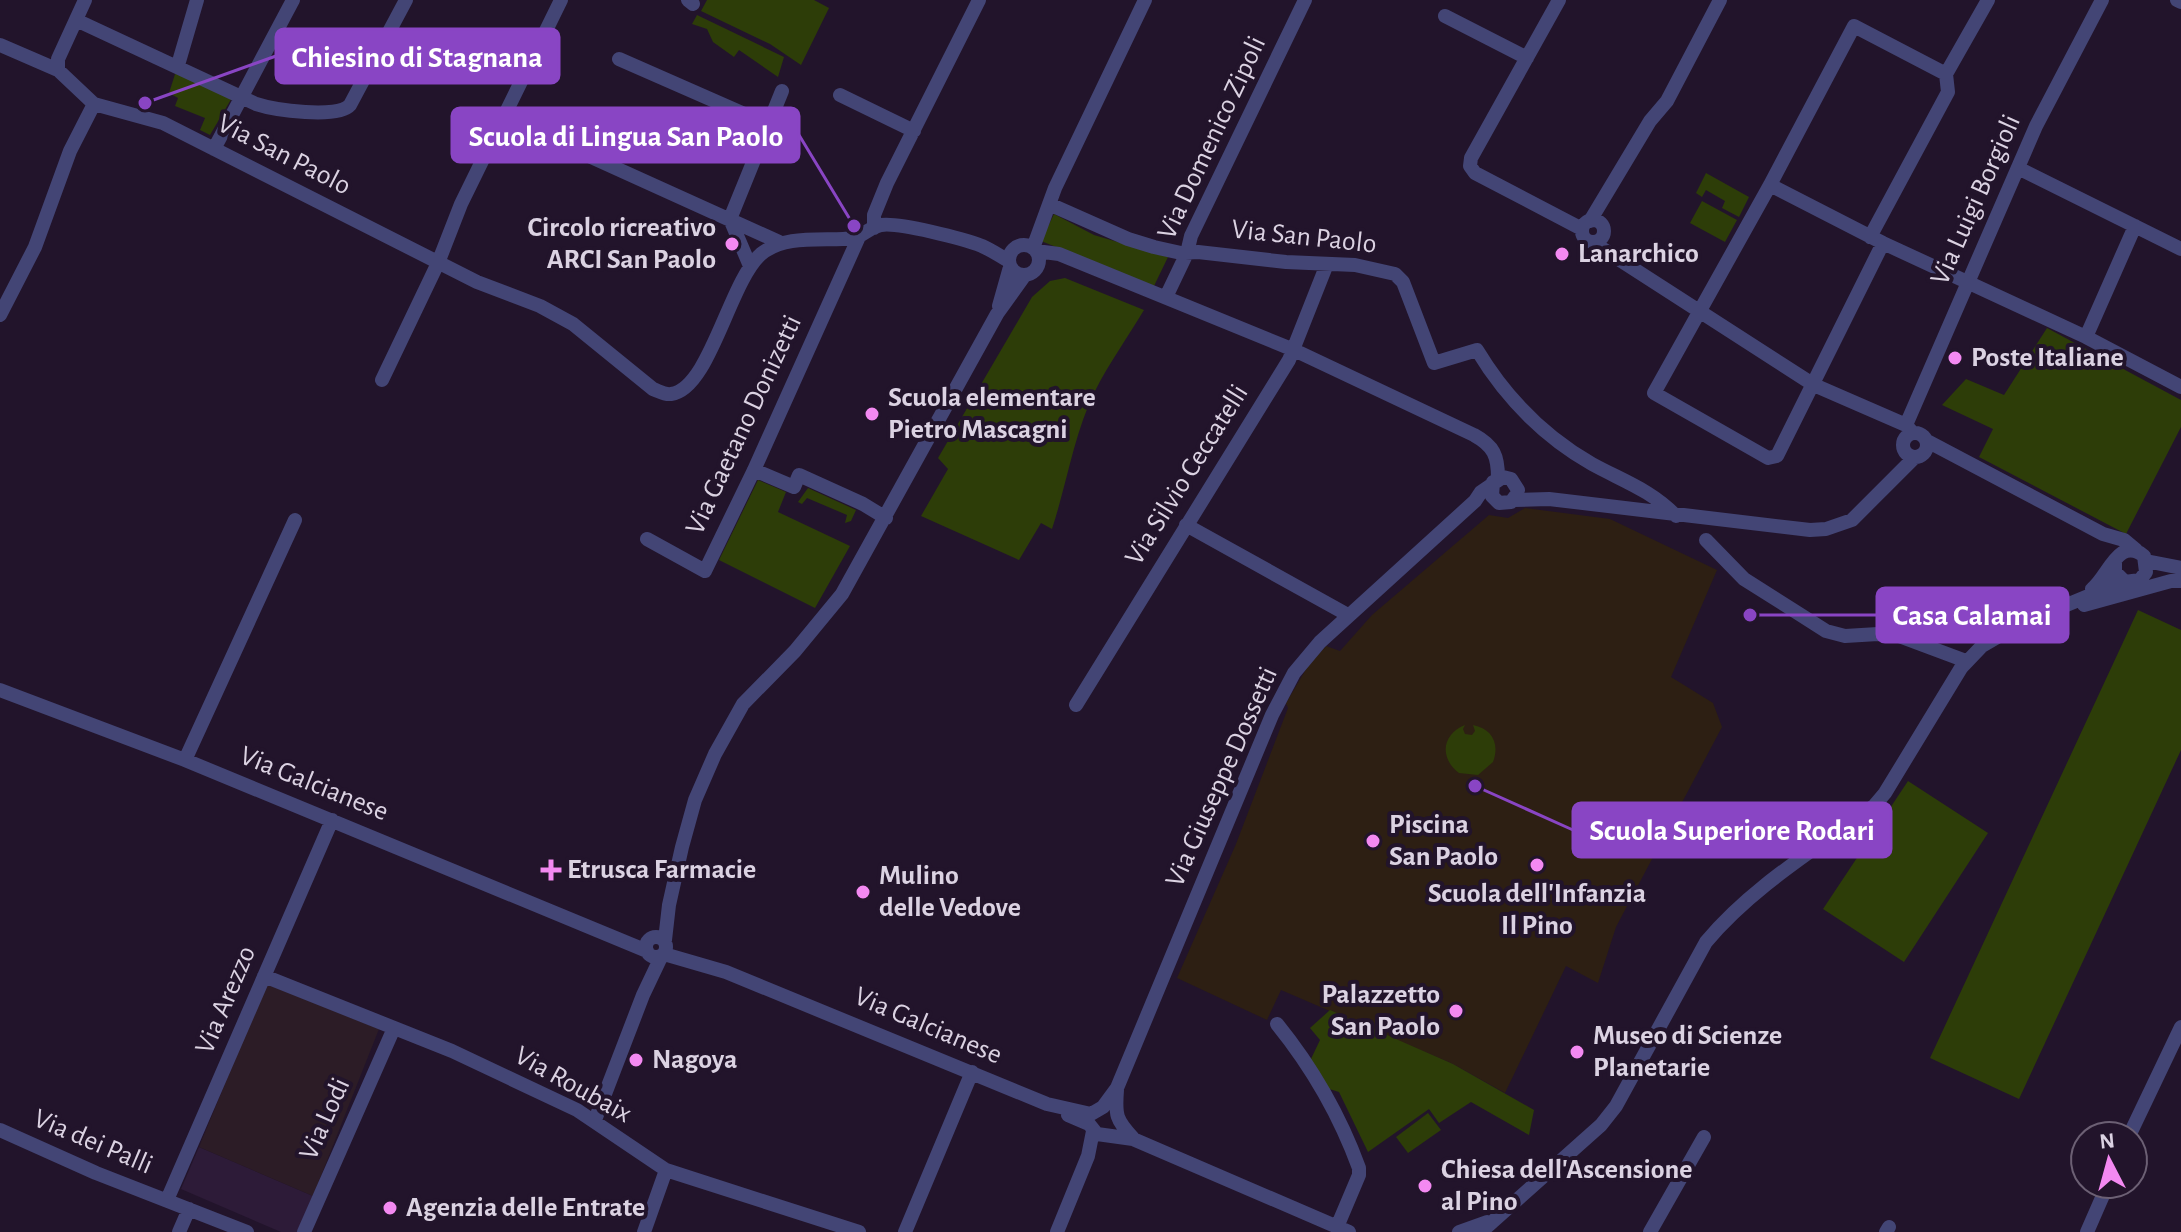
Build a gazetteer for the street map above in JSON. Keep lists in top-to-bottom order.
{
  "streets": {
    "street": [
      "Via Domenico Zipoli",
      "Via San Paolo",
      "Via Luigi Borgioli",
      "Via Gaetano Donizetti",
      "Via Silvio Ceccatelli",
      "Via Giuseppe Dossetti",
      "Via Galcianese",
      "Via Arezzo",
      "Via Roubaix",
      "Via Lodi",
      "Via dei Palli"
    ]
  },
  "crossings": [
    ["Via Domenico Zipoli", "Via San Paolo"],
    ["Via San Paolo", "Via Silvio Ceccatelli"],
    ["Via Giuseppe Dossetti", "Via Galcianese"],
    ["Via Galcianese", "Via Arezzo"],
    ["Via Arezzo", "Via Roubaix"],
    ["Via Arezzo", "Via dei Palli"],
    ["Via Roubaix", "Via Lodi"]
  ],
  "places": {
    "other": [
      "Chiesino di Stagnana",
      "Scuola di Lingua San Paolo",
      "Circolo ricreativo ARCI San Paolo",
      "Lanarchico",
      "Poste Italiane",
      "Scuola elementare Pietro Mascagni",
      "Casa Calamai",
      "Scuola Superiore Rodari",
      "Piscina San Paolo",
      "Scuola dell'Infanzia Il Pino",
      "Mulino delle Vedove",
      "Palazzetto San Paolo",
      "Museo di Scienze Planetarie",
      "Nagoya",
      "Chiesa dell'Ascensione al Pino",
      "Agenzia delle Entrate"
    ],
    "health": ["Etrusca Farmacie"]
  },
  "north": "top"
}
